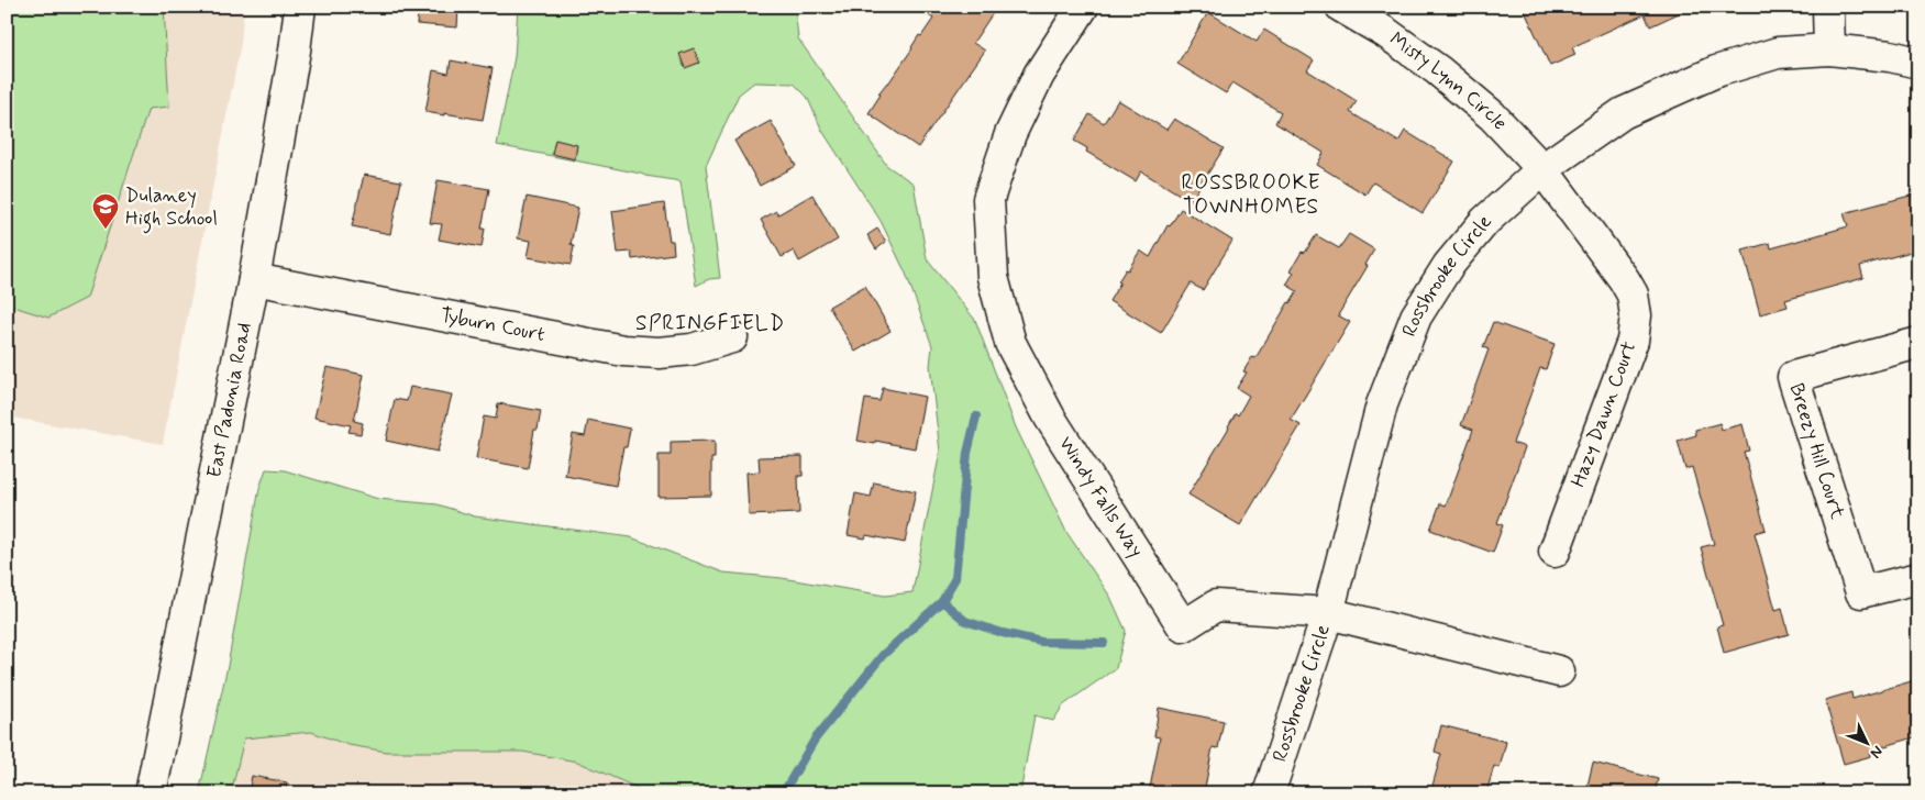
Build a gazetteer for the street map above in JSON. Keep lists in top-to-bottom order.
{
  "streets": {
    "street": [
      "Misty Lynn Circle",
      "Rossbrooke Circle",
      "Tyburn Court",
      "East Padonia Road",
      "Hazy Dawn Court",
      "Breezy Hill Court",
      "Windy Falls Way"
    ]
  },
  "crossings": [
    ["Misty Lynn Circle", "Rossbrooke Circle"],
    ["Misty Lynn Circle", "Hazy Dawn Court"],
    ["Rossbrooke Circle", "Hazy Dawn Court"],
    ["Rossbrooke Circle", "Windy Falls Way"],
    ["Tyburn Court", "East Padonia Road"]
  ],
  "districts": ["ROSSBROOKE TOWNHOMES", "SPRINGFIELD"],
  "places": {
    "school or university": ["Dulaney High School"]
  },
  "north": "bottom right"
}
